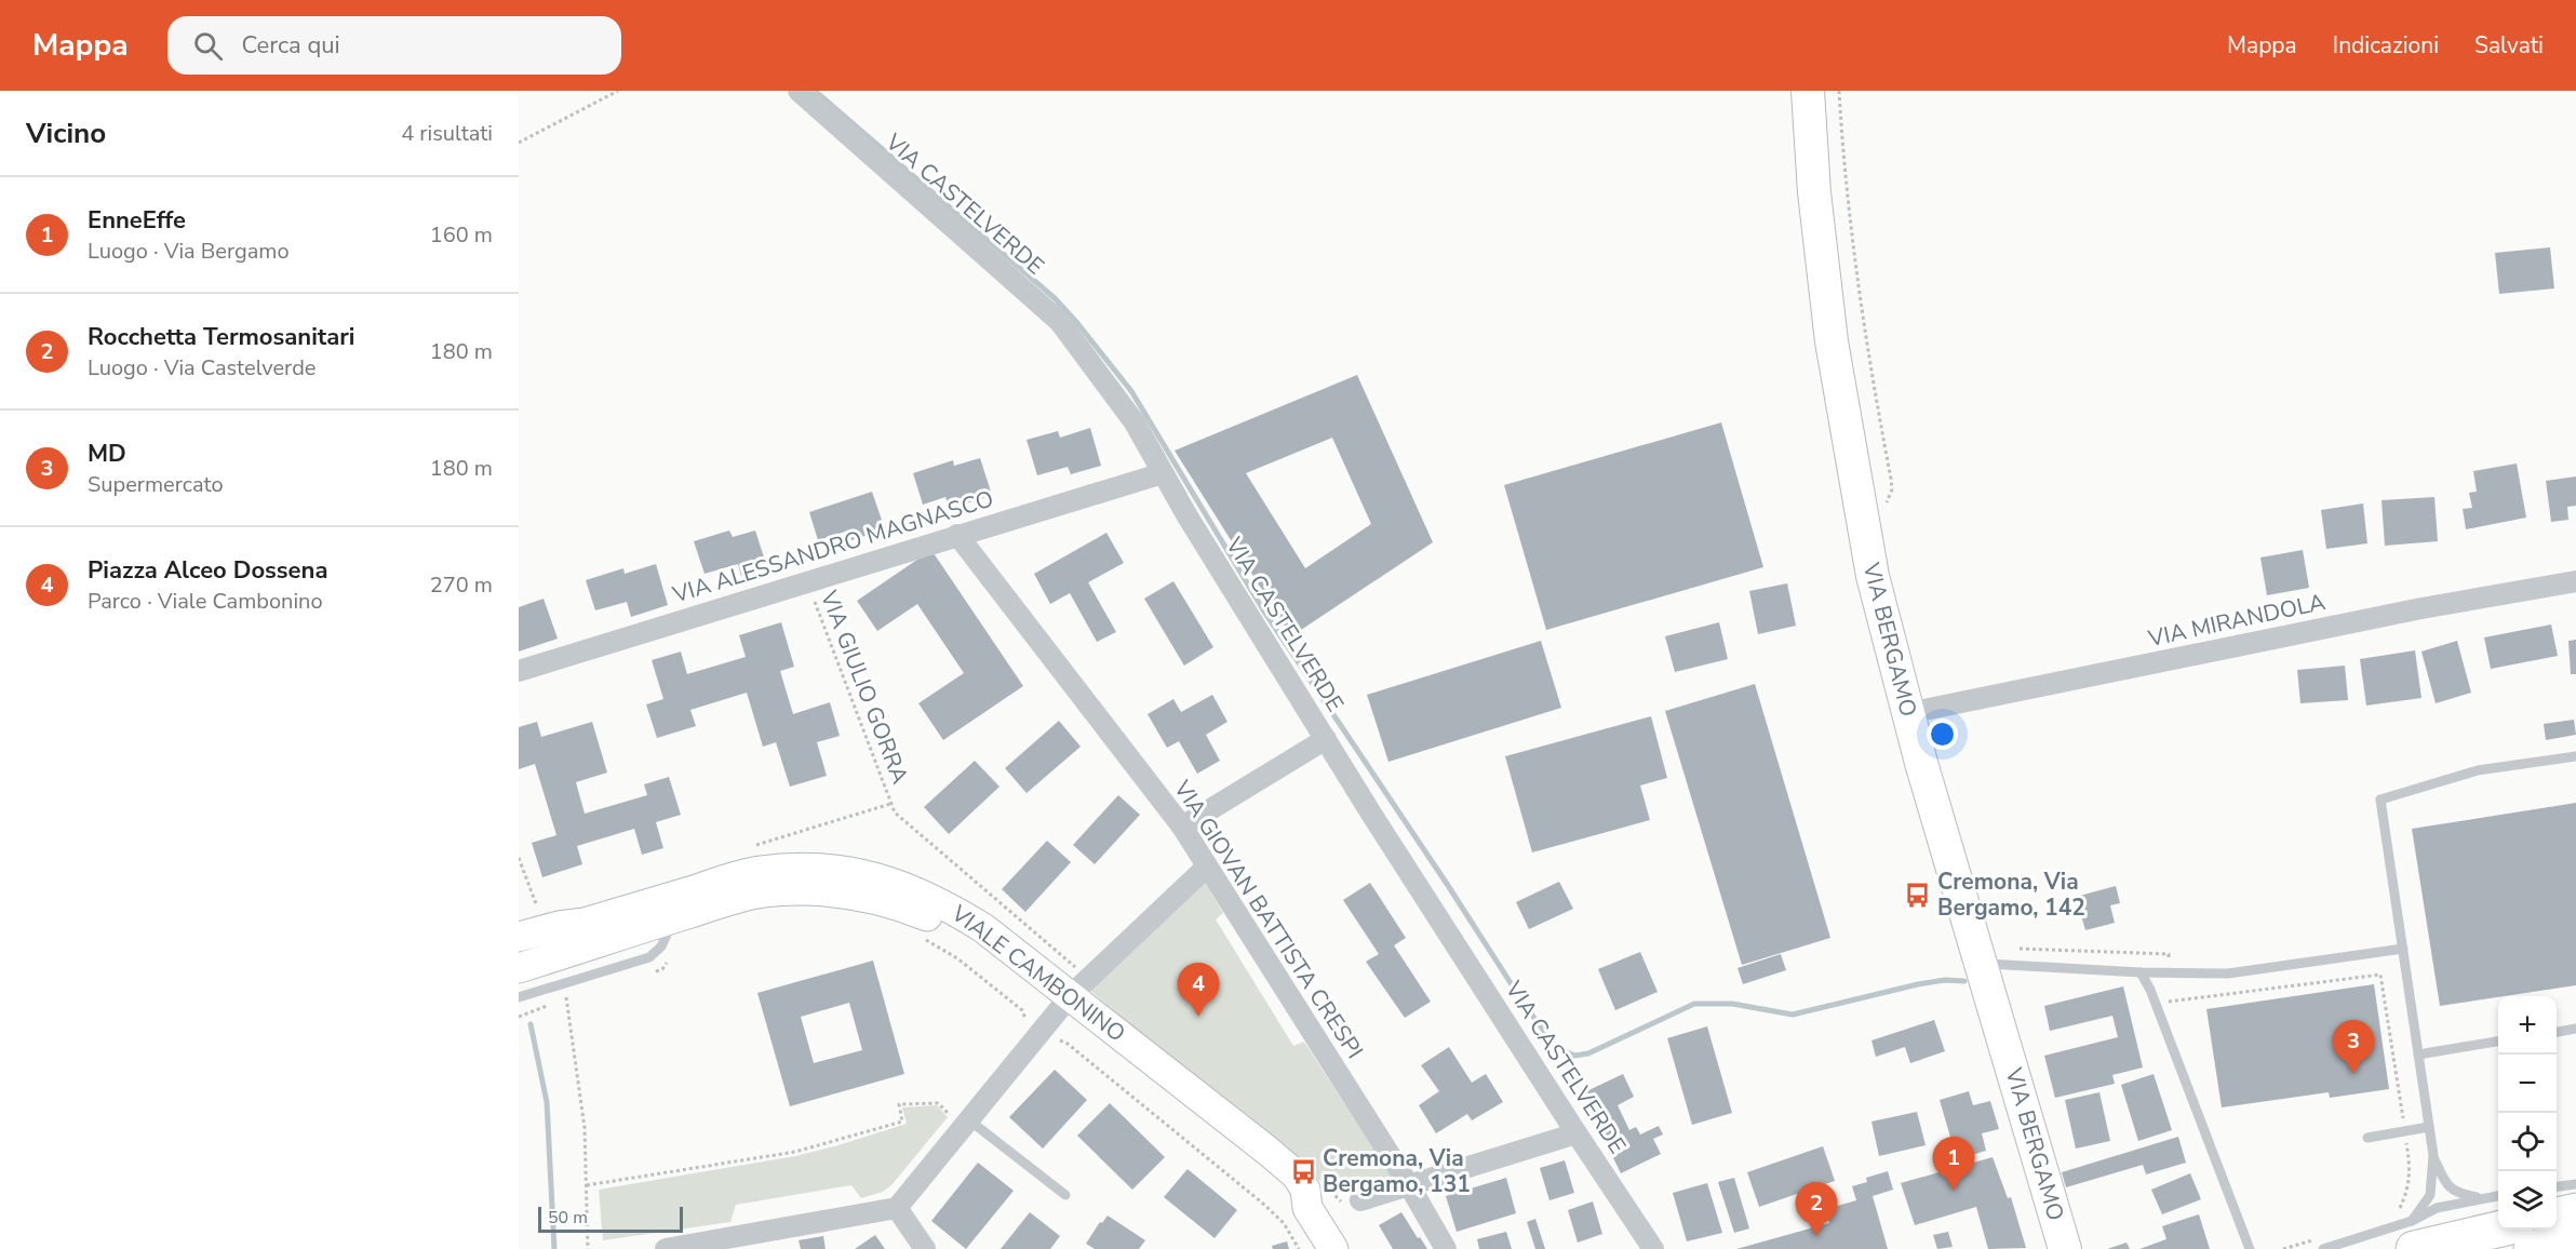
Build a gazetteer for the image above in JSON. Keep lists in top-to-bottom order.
{
  "streets": {
    "main road": ["VIA BERGAMO"],
    "street": [
      "VIA CASTELVERDE",
      "VIA ALESSANDRO MAGNASCO",
      "VIA MIRANDOLA",
      "VIA GIOVAN BATTISTA CRESPI",
      "VIALE CAMBONINO"
    ],
    "path": ["VIA GIULIO GORRA"]
  },
  "crossings": [
    ["VIA CASTELVERDE", "VIA ALESSANDRO MAGNASCO"],
    ["VIA ALESSANDRO MAGNASCO", "VIA GIULIO GORRA"],
    ["VIA ALESSANDRO MAGNASCO", "VIA GIOVAN BATTISTA CRESPI"],
    ["VIA MIRANDOLA", "VIA BERGAMO"],
    ["VIA GIULIO GORRA", "VIALE CAMBONINO"]
  ],
  "places": {
    "bus stop": ["Cremona, Via Bergamo, 142", "Cremona, Via Bergamo, 131"]
  },
  "scale_bar": "50 m",
  "page": {
    "header": "Mappa",
    "search": "Cerca qui",
    "nav": ["Mappa", "Indicazioni", "Salvati"],
    "heading": ["Vicino", "4 risultati"],
    "list": [
      {
        "mark": "1",
        "name": "EnneEffe",
        "note": "Luogo · Via Bergamo",
        "value": "160 m"
      },
      {
        "mark": "2",
        "name": "Rocchetta Termosanitari",
        "note": "Luogo · Via Castelverde",
        "value": "180 m"
      },
      {
        "mark": "3",
        "name": "MD",
        "note": "Supermercato",
        "value": "180 m"
      },
      {
        "mark": "4",
        "name": "Piazza Alceo Dossena",
        "note": "Parco · Viale Cambonino",
        "value": "270 m"
      }
    ],
    "pins": [
      "4",
      "3",
      "1",
      "2"
    ],
    "map_buttons": ["+", "−"],
    "scale": "50 m"
  }
}
